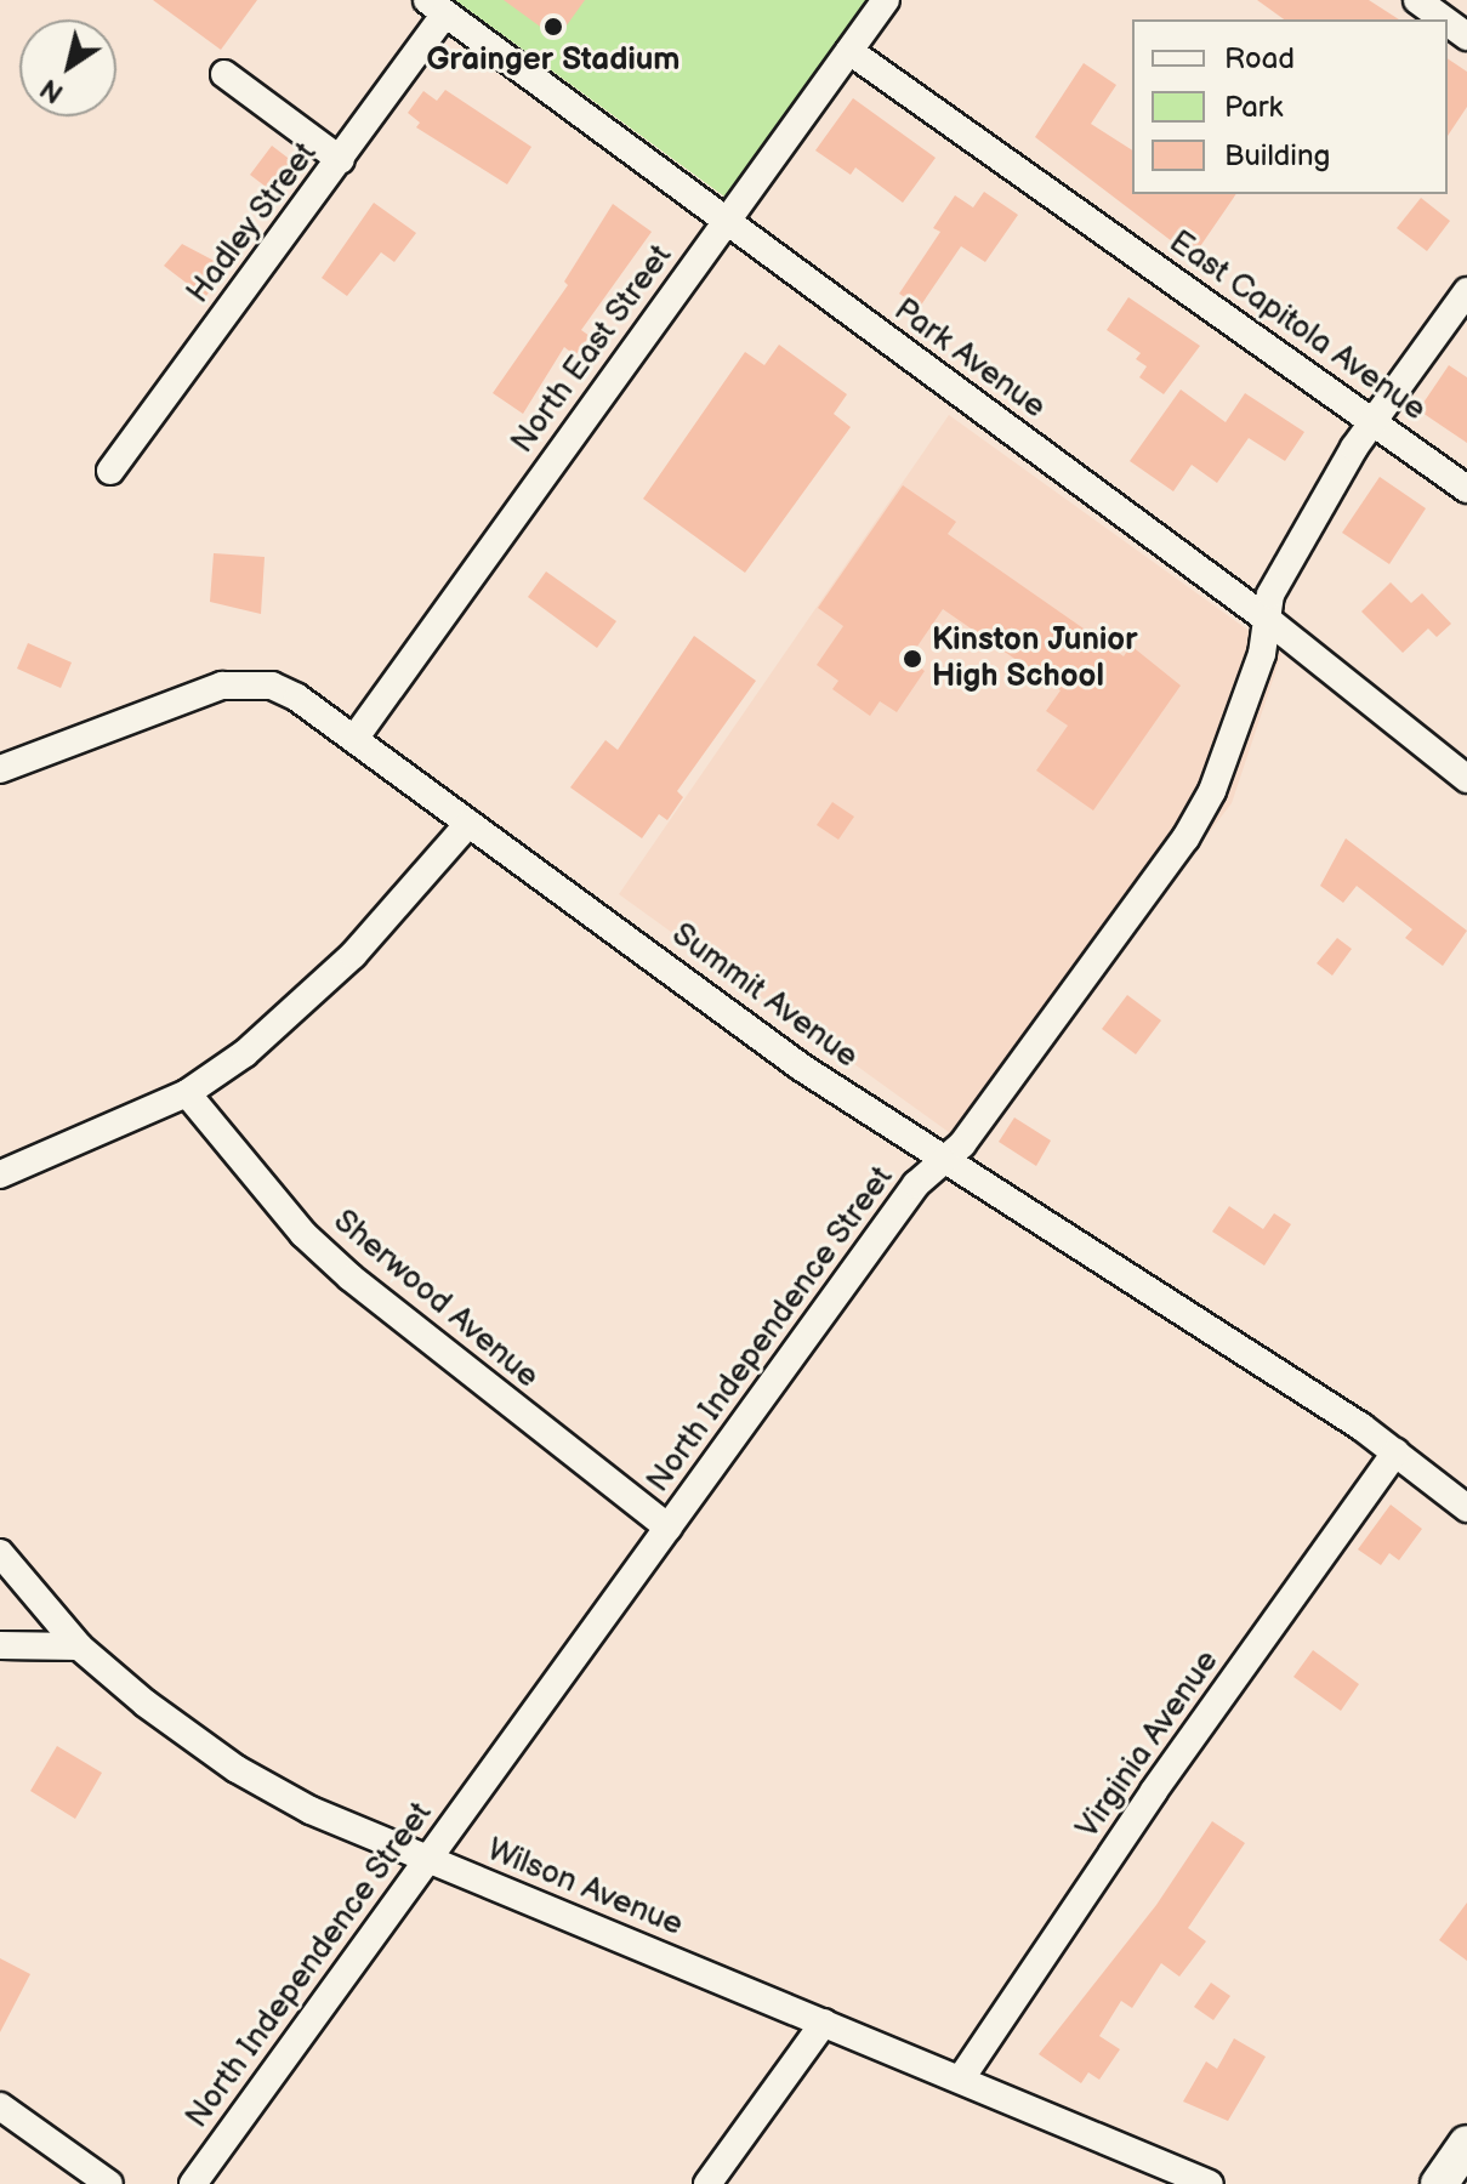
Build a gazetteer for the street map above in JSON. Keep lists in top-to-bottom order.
{
  "streets": {
    "street": [
      "Hadley Street",
      "East Capitola Avenue",
      "North East Street",
      "Park Avenue",
      "Summit Avenue",
      "Sherwood Avenue",
      "North Independence Street",
      "Virginia Avenue",
      "Wilson Avenue"
    ]
  },
  "crossings": [
    ["Hadley Street", "Park Avenue"],
    ["East Capitola Avenue", "North East Street"],
    ["East Capitola Avenue", "North Independence Street"],
    ["North East Street", "Park Avenue"],
    ["North East Street", "Summit Avenue"],
    ["Park Avenue", "North Independence Street"],
    ["Summit Avenue", "North Independence Street"],
    ["Summit Avenue", "Virginia Avenue"],
    ["Sherwood Avenue", "North Independence Street"],
    ["North Independence Street", "Wilson Avenue"],
    ["Virginia Avenue", "Wilson Avenue"]
  ],
  "places": ["Grainger Stadium", "Kinston Junior High School"],
  "legend": ["Road", "Park", "Building"],
  "north": "bottom left"
}
